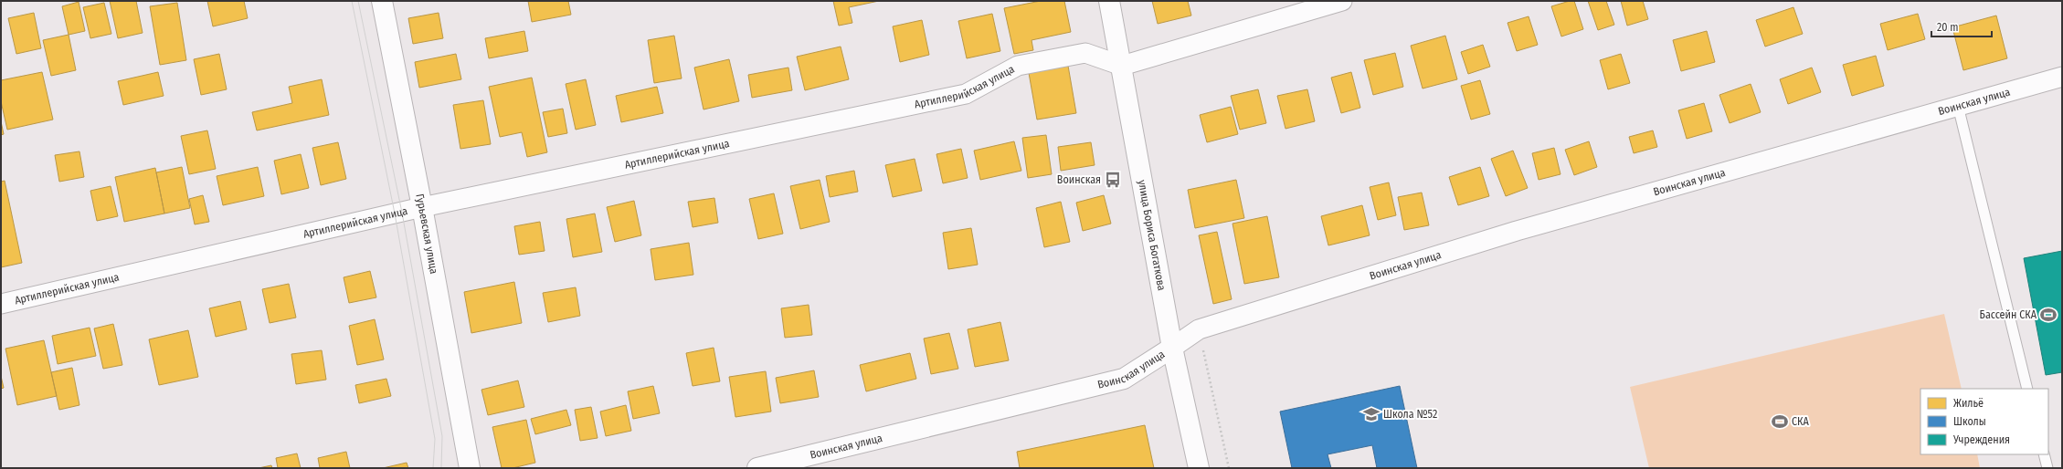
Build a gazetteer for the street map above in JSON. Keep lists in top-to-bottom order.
{
  "streets": {
    "street": [
      "Артиллерийская улица",
      "Воинская улица",
      "Гурьевская улица",
      "улица Бориса Богаткова"
    ]
  },
  "crossings": [
    ["Артиллерийская улица", "Гурьевская улица"],
    ["Артиллерийская улица", "улица Бориса Богаткова"],
    ["Воинская улица", "улица Бориса Богаткова"]
  ],
  "places": {
    "bus stop": ["Воинская"],
    "sports": ["Бассейн СКА", "СКА"],
    "school or university": ["Школа №52"]
  },
  "legend": ["Жильё", "Школы", "Учреждения"],
  "scale_bar": "20 m"
}
